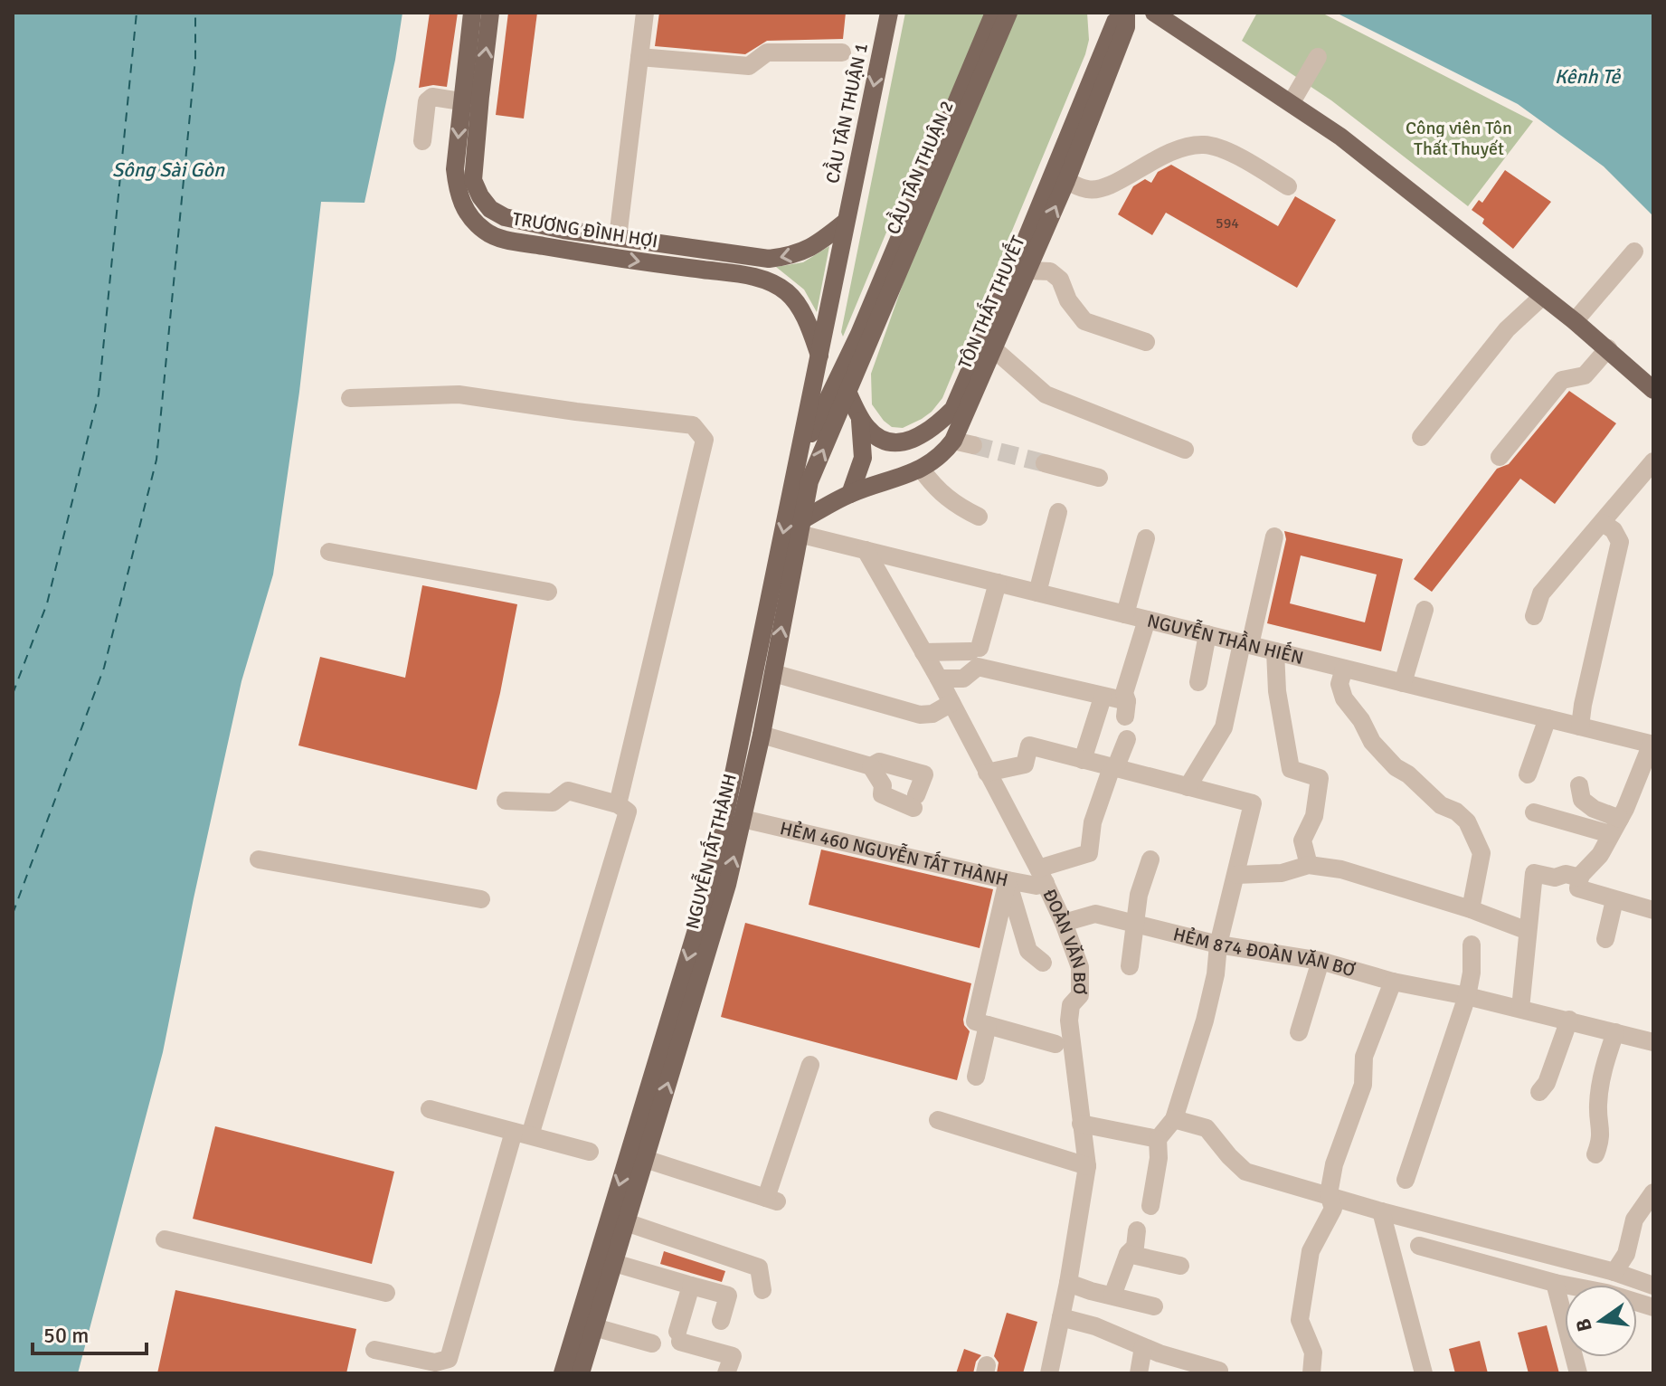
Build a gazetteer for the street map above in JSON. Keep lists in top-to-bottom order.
{
  "streets": {
    "main road": [
      "CẦU TÂN THUẬN 1",
      "CẦU TÂN THUẬN 2",
      "TRƯƠNG ĐÌNH HỢI",
      "TÔN THẤT THUYẾT",
      "NGUYỄN TẤT THÀNH"
    ],
    "street": [
      "NGUYỄN THẦN HIẾN",
      "HẺM 460 NGUYỄN TẤT THÀNH",
      "ĐOÀN VĂN BƠ",
      "HẺM 874 ĐOÀN VĂN BƠ"
    ]
  },
  "crossings": [
    ["CẦU TÂN THUẬN 1", "TRƯƠNG ĐÌNH HỢI"],
    ["CẦU TÂN THUẬN 1", "NGUYỄN TẤT THÀNH"],
    ["CẦU TÂN THUẬN 2", "NGUYỄN TẤT THÀNH"],
    ["TRƯƠNG ĐÌNH HỢI", "NGUYỄN TẤT THÀNH"],
    ["TÔN THẤT THUYẾT", "NGUYỄN THẦN HIẾN"],
    ["TÔN THẤT THUYẾT", "NGUYỄN TẤT THÀNH"],
    ["NGUYỄN THẦN HIẾN", "NGUYỄN TẤT THÀNH"],
    ["NGUYỄN THẦN HIẾN", "ĐOÀN VĂN BƠ"],
    ["NGUYỄN TẤT THÀNH", "HẺM 460 NGUYỄN TẤT THÀNH"],
    ["HẺM 460 NGUYỄN TẤT THÀNH", "ĐOÀN VĂN BƠ"],
    ["ĐOÀN VĂN BƠ", "HẺM 874 ĐOÀN VĂN BƠ"]
  ],
  "one_way": ["CẦU TÂN THUẬN 1"],
  "water": ["Kênh Tẻ", "Sông Sài Gòn"],
  "parks": ["Công viên Tôn Thất Thuyết"],
  "house_numbers": ["594"],
  "scale_bar": "50 m",
  "north": "left"
}
